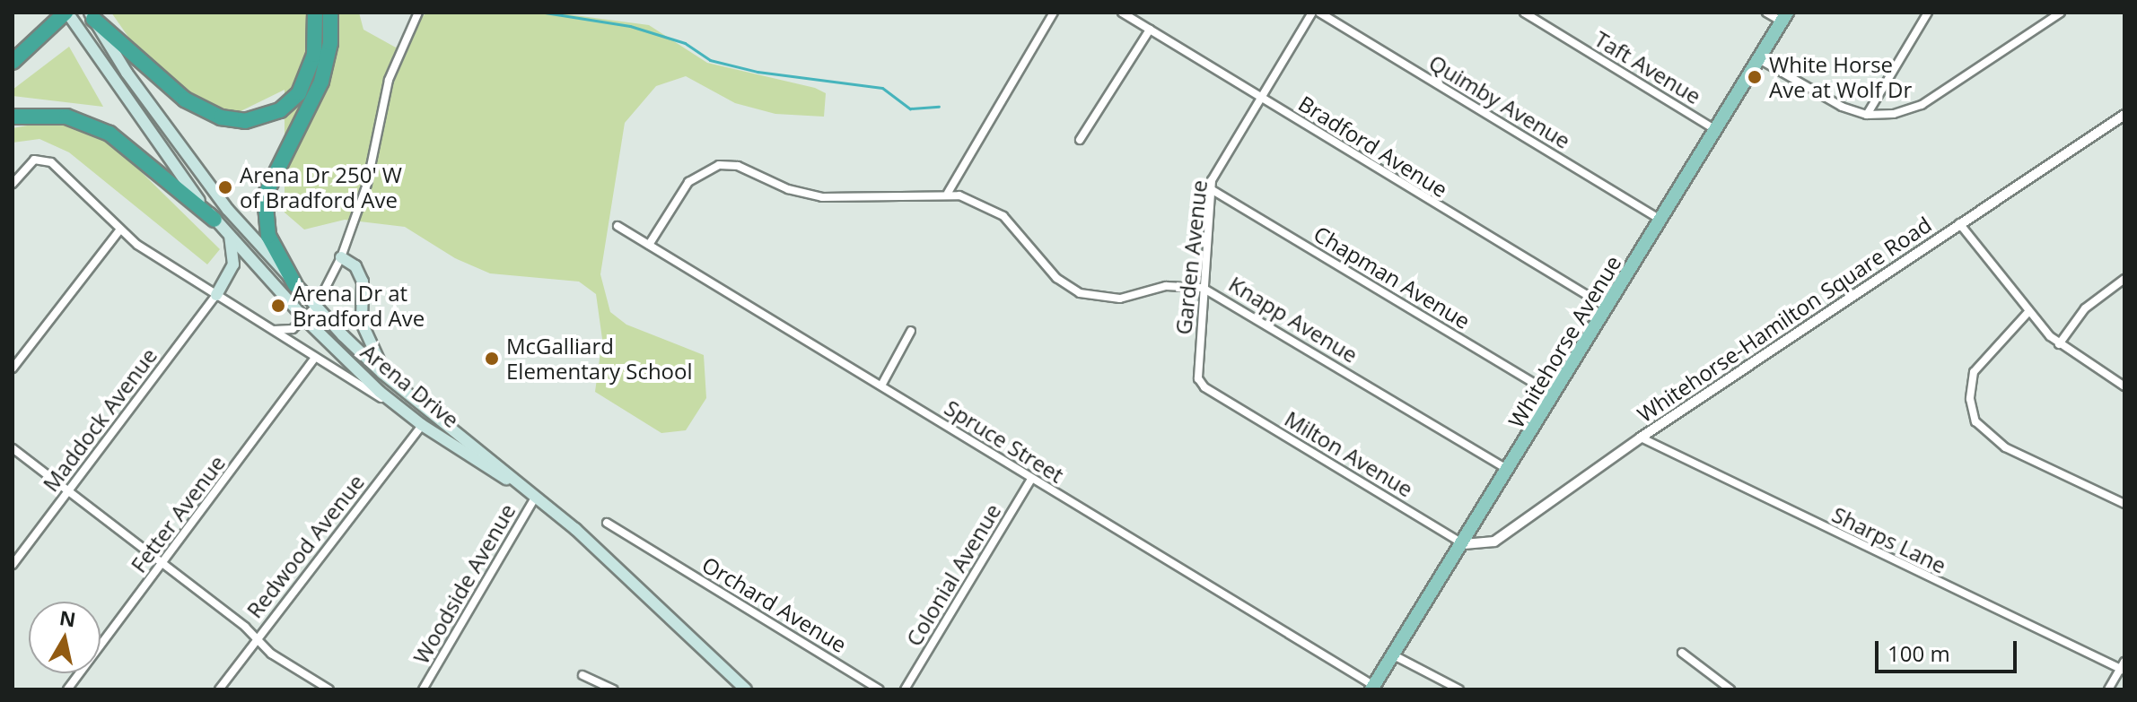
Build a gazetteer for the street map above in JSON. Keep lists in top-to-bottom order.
{
  "streets": {
    "main road": ["Whitehorse Avenue", "Arena Drive"],
    "street": [
      "Taft Avenue",
      "Quimby Avenue",
      "Bradford Avenue",
      "Garden Avenue",
      "Chapman Avenue",
      "Knapp Avenue",
      "Whitehorse-Hamilton Square Road",
      "Maddock Avenue",
      "Spruce Street",
      "Milton Avenue",
      "Fetter Avenue",
      "Sharps Lane",
      "Redwood Avenue",
      "Colonial Avenue",
      "Woodside Avenue",
      "Orchard Avenue"
    ]
  },
  "crossings": [
    ["Taft Avenue", "Whitehorse Avenue"],
    ["Quimby Avenue", "Whitehorse Avenue"],
    ["Bradford Avenue", "Garden Avenue"],
    ["Bradford Avenue", "Whitehorse Avenue"],
    ["Garden Avenue", "Chapman Avenue"],
    ["Garden Avenue", "Knapp Avenue"],
    ["Garden Avenue", "Milton Avenue"],
    ["Chapman Avenue", "Whitehorse Avenue"],
    ["Knapp Avenue", "Whitehorse Avenue"],
    ["Knapp Avenue", "Spruce Street"],
    ["Whitehorse-Hamilton Square Road", "Whitehorse Avenue"],
    ["Whitehorse-Hamilton Square Road", "Milton Avenue"],
    ["Whitehorse-Hamilton Square Road", "Sharps Lane"],
    ["Whitehorse Avenue", "Spruce Street"],
    ["Whitehorse Avenue", "Milton Avenue"],
    ["Arena Drive", "Redwood Avenue"],
    ["Arena Drive", "Woodside Avenue"],
    ["Spruce Street", "Colonial Avenue"]
  ],
  "places": [
    "White Horse Ave at Wolf Dr",
    "Arena Dr 250' W of Bradford Ave",
    "Arena Dr at Bradford Ave",
    "McGalliard Elementary School"
  ],
  "scale_bar": "100 m",
  "north": "top"
}
